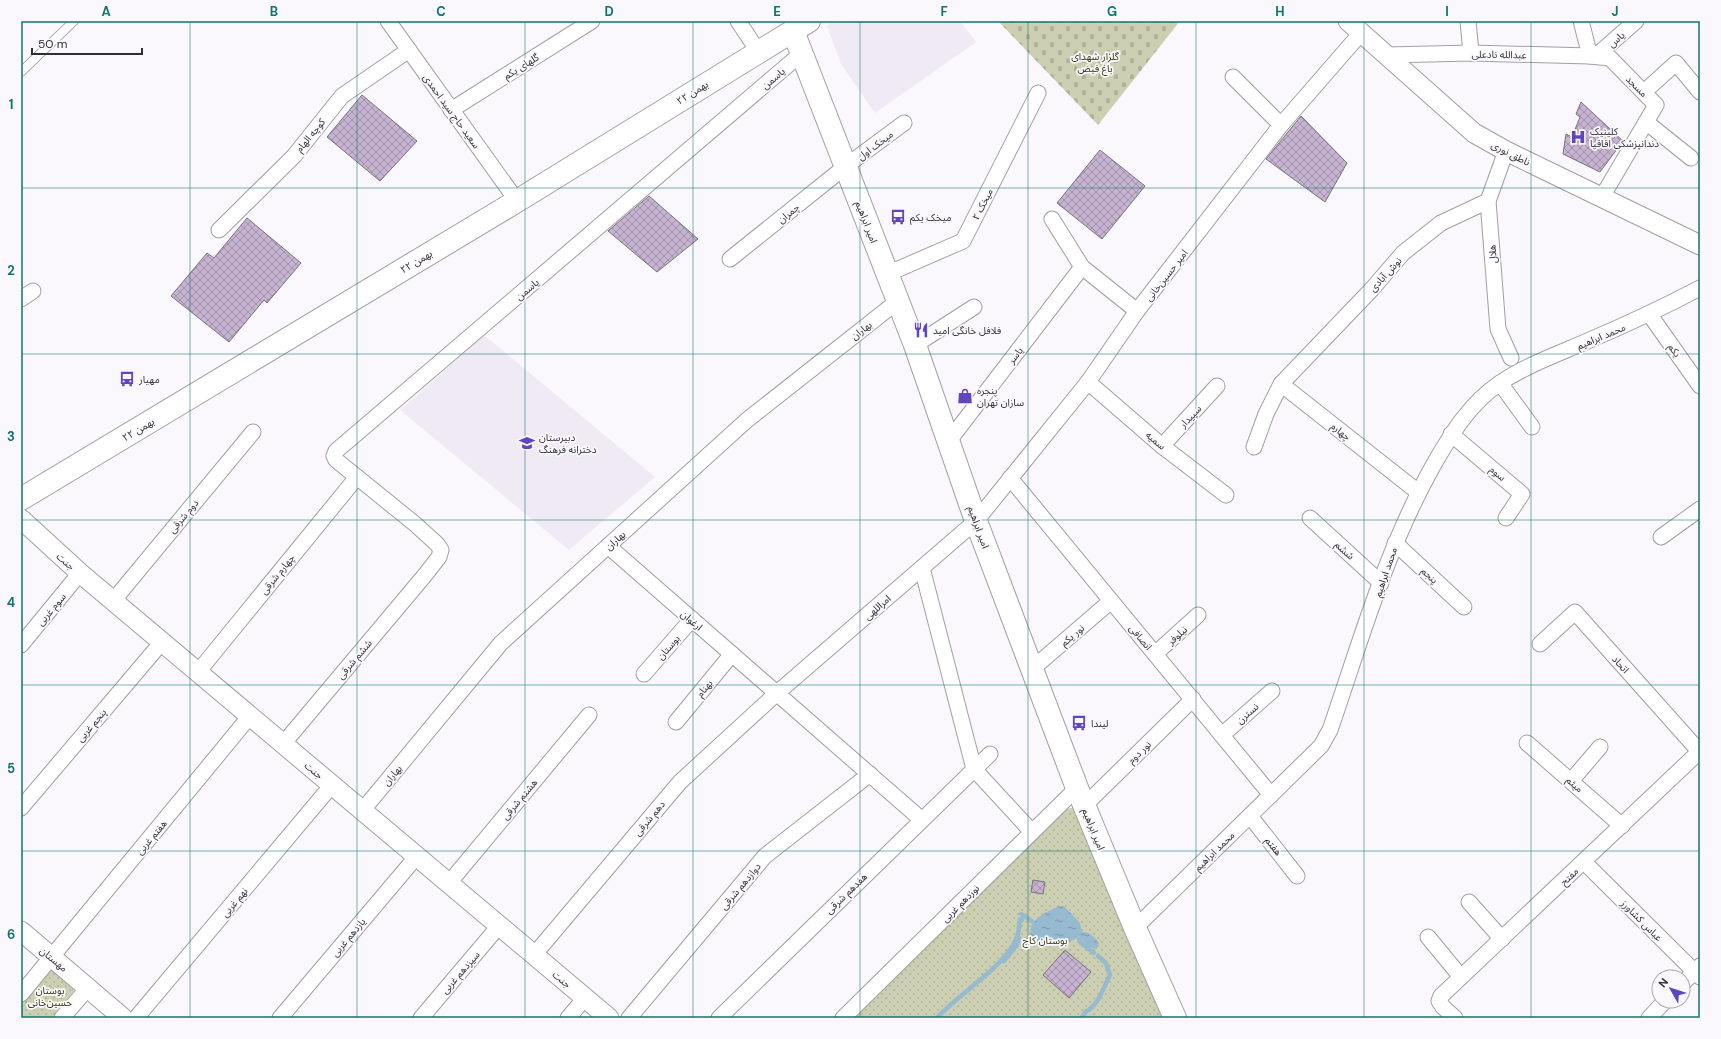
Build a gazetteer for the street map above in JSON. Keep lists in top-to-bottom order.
{
  "streets": {
    "main road": ["۲۲ بهمن", "امیر ابراهیم"],
    "street": [
      "یاس",
      "عبدالله نادعلی",
      "گلهای یکم",
      "یاسمن",
      "مسجد",
      "سعید حاج سید احمدی",
      "کوچه الهام",
      "میخک اول",
      "ناطق نوری",
      "میخک ۲",
      "چمران",
      "هلال",
      "نوش آبادی",
      "امیر حسین‌خانی",
      "بهاران",
      "محمد ابراهیم",
      "یکم",
      "یاسر",
      "سپیدار",
      "چهارم",
      "سمیه",
      "سوم",
      "دوم شرقی",
      "ششم",
      "جنت",
      "چهارم شرقی",
      "پنجم",
      "امراللهی",
      "سوم غربی",
      "ارغوان",
      "نور یکم",
      "نیلوفر",
      "انصافی",
      "بوستان",
      "ششم شرقی",
      "اتحاد",
      "بهنام",
      "نسترن",
      "پنجم غربی",
      "نور دوم",
      "میثم",
      "هشتم شرقی",
      "دهم شرقی",
      "هفتم غربی",
      "هفتم",
      "مفتح",
      "دوازدهم شرقی",
      "هفدهم شرقی",
      "نهم غربی",
      "نوزدهم غربی",
      "عباس کشاورز",
      "یازدهم غربی",
      "مهستان",
      "سیزدهم غربی"
    ]
  },
  "crossings": [
    ["یاس", "عبدالله نادعلی"],
    ["یاس", "مسجد"],
    ["عبدالله نادعلی", "مسجد"],
    ["عبدالله نادعلی", "ناطق نوری"],
    ["گلهای یکم", "سعید حاج سید احمدی"],
    ["یاسمن", "امیر ابراهیم"],
    ["یاسمن", "چهارم شرقی"],
    ["یاسمن", "ششم شرقی"],
    ["مسجد", "ناطق نوری"],
    ["۲۲ بهمن", "سعید حاج سید احمدی"],
    ["۲۲ بهمن", "امیر ابراهیم"],
    ["سعید حاج سید احمدی", "کوچه الهام"],
    ["میخک اول", "چمران"],
    ["میخک اول", "امیر ابراهیم"],
    ["ناطق نوری", "هلال"],
    ["ناطق نوری", "امیر حسین‌خانی"],
    ["میخک ۲", "امیر ابراهیم"],
    ["چمران", "امیر ابراهیم"],
    ["امیر ابراهیم", "امیر حسین‌خانی"],
    ["امیر ابراهیم", "بهاران"],
    ["امیر ابراهیم", "محمد ابراهیم"],
    ["امیر ابراهیم", "یاسر"],
    ["امیر ابراهیم", "امراللهی"],
    ["امیر ابراهیم", "نور یکم"],
    ["امیر ابراهیم", "نور دوم"],
    ["امیر ابراهیم", "نوزدهم غربی"],
    ["هلال", "نوش آبادی"],
    ["نوش آبادی", "چهارم"],
    ["امیر حسین‌خانی", "سمیه"],
    ["امیر حسین‌خانی", "امراللهی"],
    ["امیر حسین‌خانی", "انصافی"],
    ["بهاران", "جنت"],
    ["بهاران", "ارغوان"],
    ["محمد ابراهیم", "یکم"],
    ["محمد ابراهیم", "چهارم"],
    ["محمد ابراهیم", "سوم"],
    ["محمد ابراهیم", "ششم"],
    ["محمد ابراهیم", "پنجم"],
    ["محمد ابراهیم", "انصافی"],
    ["محمد ابراهیم", "هفتم"],
    ["سپیدار", "سمیه"],
    ["دوم شرقی", "جنت"],
    ["جنت", "چهارم شرقی"],
    ["جنت", "سوم غربی"],
    ["جنت", "ششم شرقی"],
    ["جنت", "پنجم غربی"],
    ["جنت", "هشتم شرقی"],
    ["جنت", "دهم شرقی"],
    ["جنت", "هفتم غربی"],
    ["جنت", "نهم غربی"],
    ["جنت", "یازدهم غربی"],
    ["جنت", "سیزدهم غربی"],
    ["امراللهی", "ارغوان"],
    ["امراللهی", "دهم شرقی"],
    ["ارغوان", "بوستان"],
    ["ارغوان", "بهنام"],
    ["ارغوان", "دهم شرقی"],
    ["ارغوان", "دوازدهم شرقی"],
    ["ارغوان", "هفدهم شرقی"],
    ["نور یکم", "انصافی"],
    ["نیلوفر", "انصافی"],
    ["انصافی", "نسترن"],
    ["انصافی", "نور دوم"],
    ["اتحاد", "مفتح"],
    ["نور دوم", "نوزدهم غربی"],
    ["میثم", "مفتح"],
    ["هفتم غربی", "مهستان"],
    ["مفتح", "عباس کشاورز"]
  ],
  "parks": ["گلزار شهدای باغ فیض", "بوستان کاج", "بوستان حسین‌خانی"],
  "places": {
    "hospital": ["کلینیک دندانپزشکی اقاقیا"],
    "bus stop": ["میخک یکم", "مهیار", "لیندا"],
    "restaurant": ["فلافل خانگی امید"],
    "shop": ["پنجره سازان تهران"],
    "school or university": ["دبیرستان دخترانه فرهنگ"]
  },
  "scale_bar": "50 m",
  "north": "top left",
  "grid": {
    "columns": [
      "A",
      "B",
      "C",
      "D",
      "E",
      "F",
      "G",
      "H",
      "I",
      "J"
    ],
    "rows": [
      "1",
      "2",
      "3",
      "4",
      "5",
      "6"
    ]
  }
}
